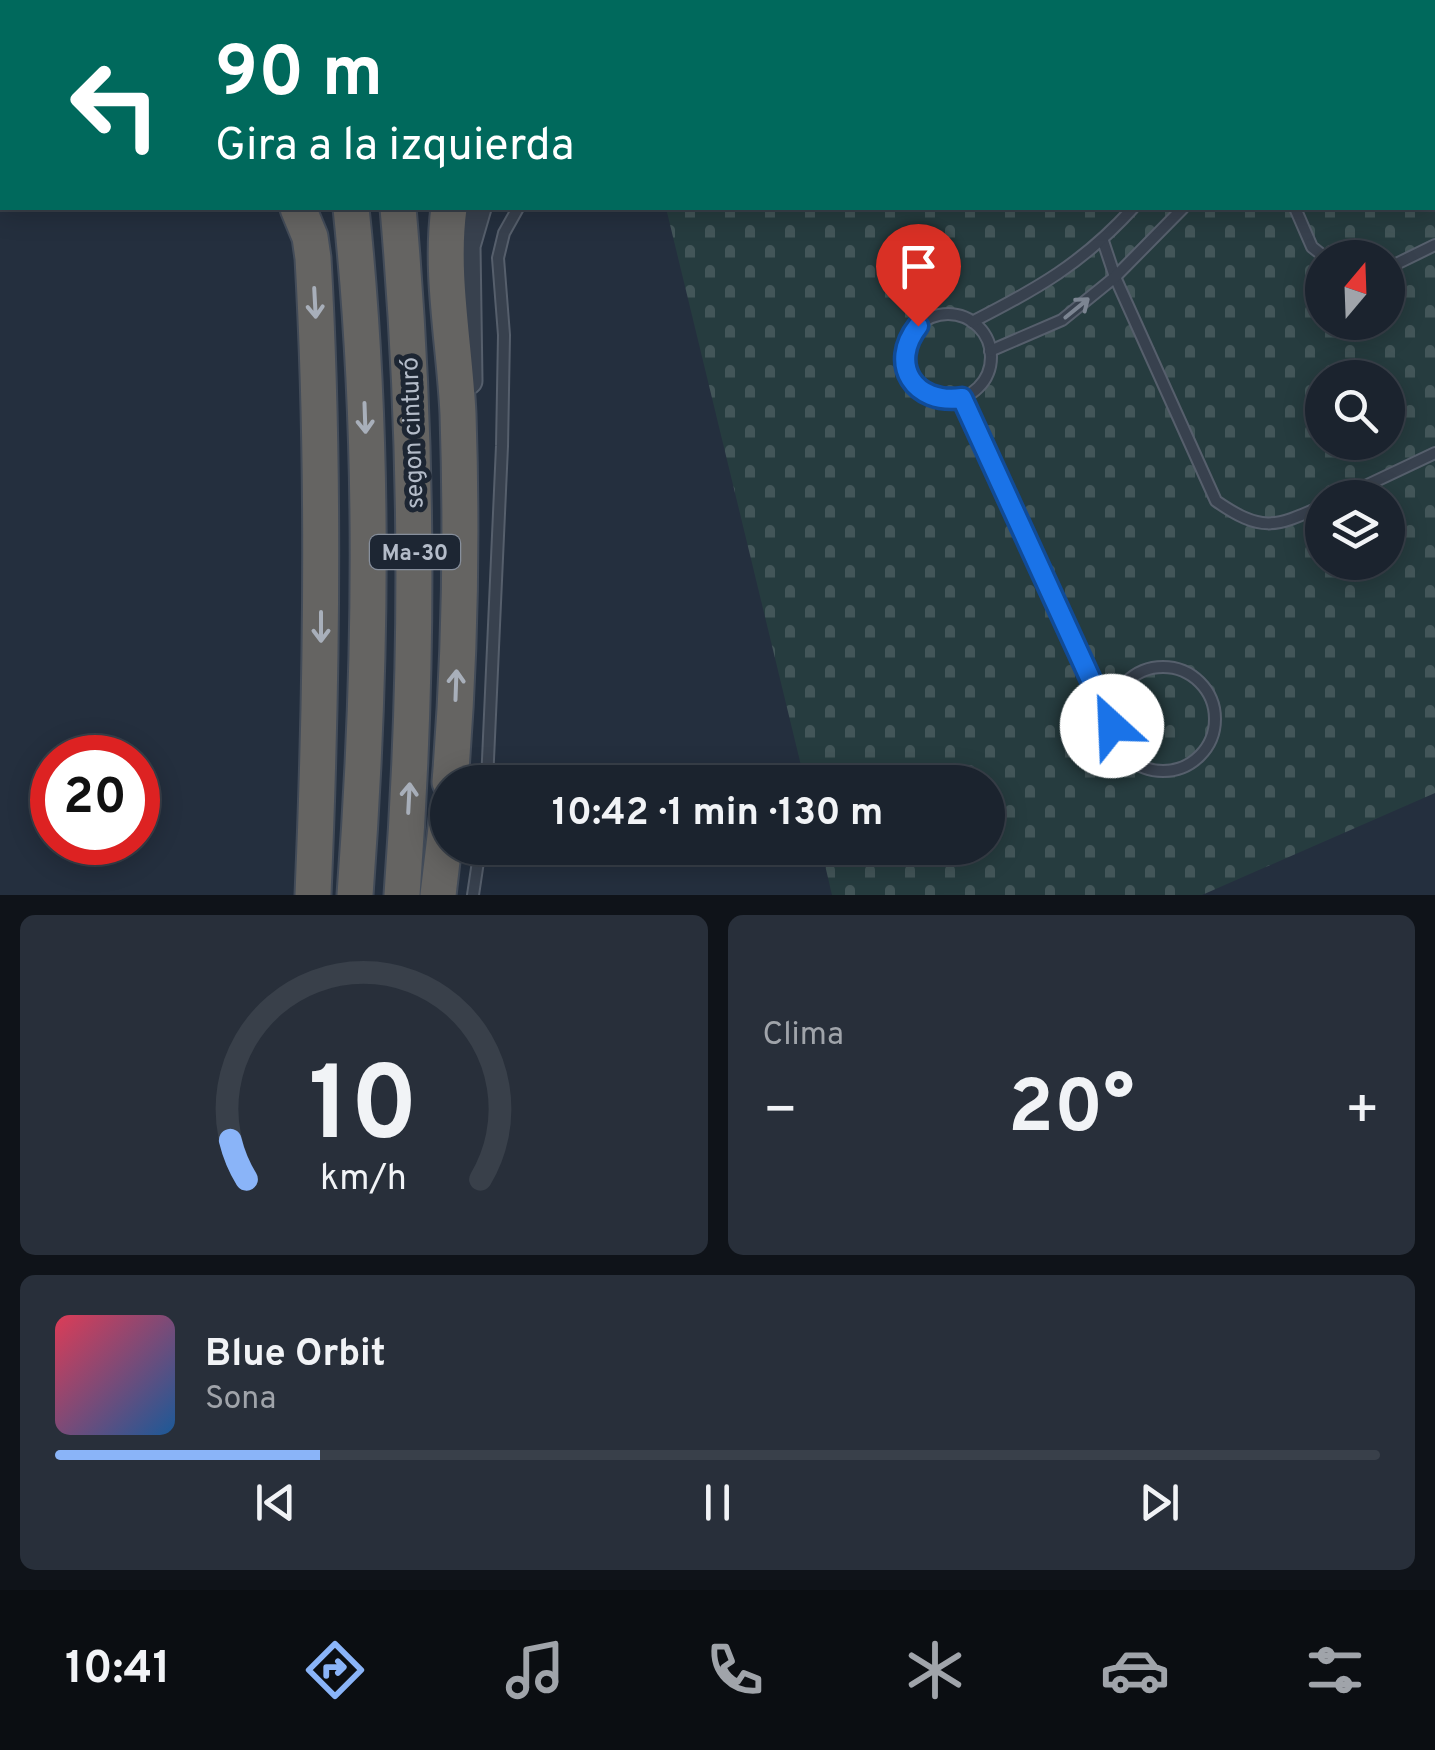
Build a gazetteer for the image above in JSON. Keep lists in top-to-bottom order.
{
  "streets": {
    "highway": ["segon cinturó", "Ma-30"]
  },
  "north": "top",
  "page": {
    "turn": ["90 m", "Gira a la izquierda"],
    "limit": "20",
    "trip": "10:42 · 1 min · 130 m",
    "tile": "Clima",
    "heat": ["−", "20°", "+"],
    "song": ["Blue Orbit", "Sona"],
    "tabs": "10:41",
    "gauge": ["10", "km/h"]
  }
}
